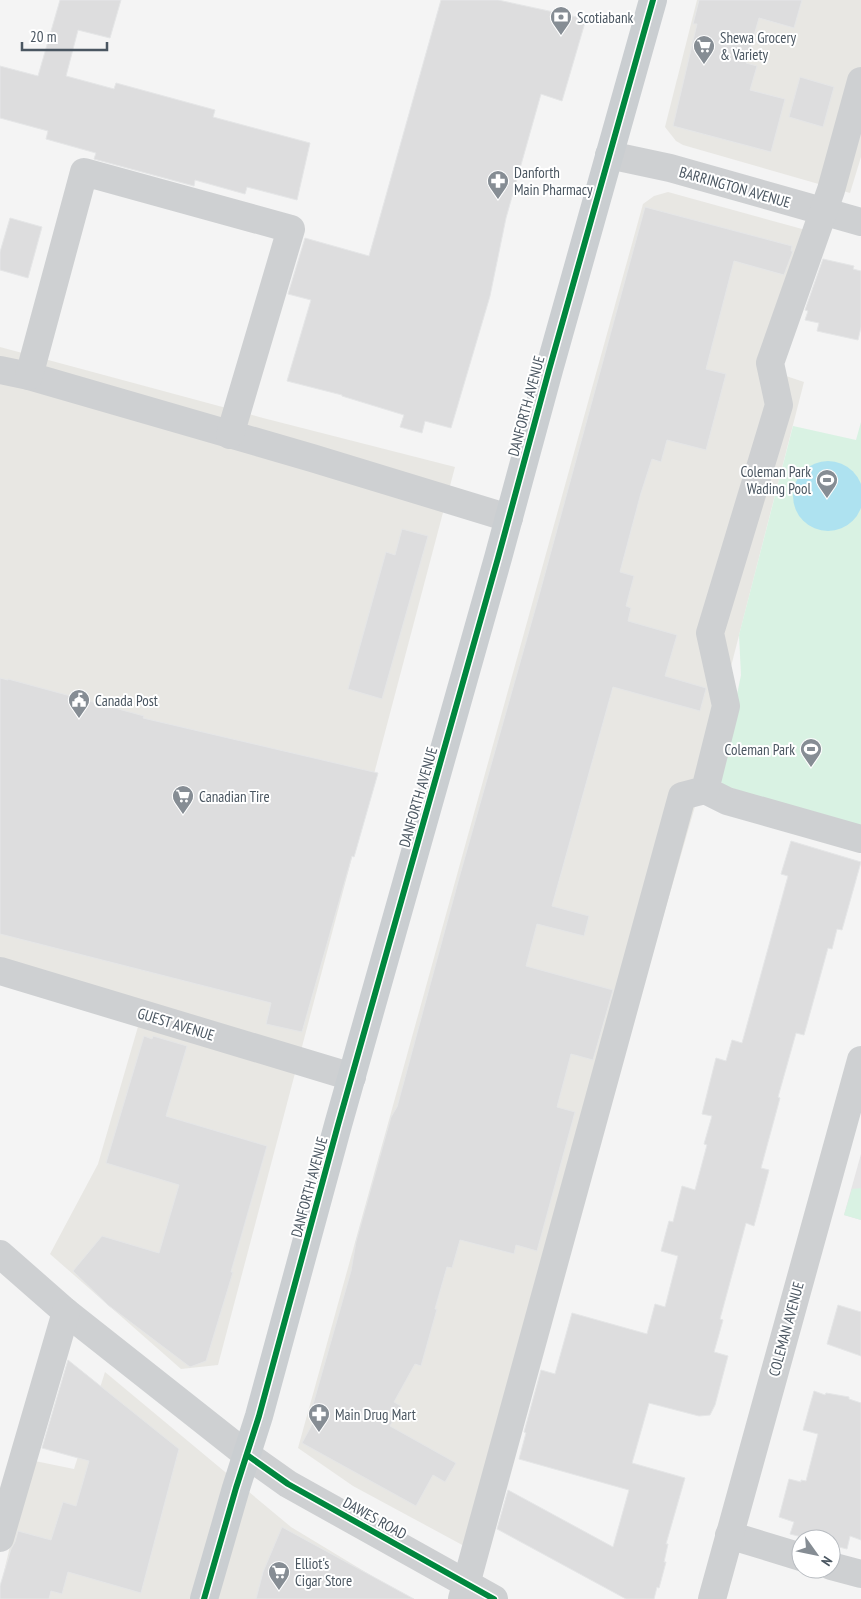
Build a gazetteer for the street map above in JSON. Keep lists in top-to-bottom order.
{
  "streets": {
    "main road": ["DANFORTH AVENUE"],
    "street": [
      "BARRINGTON AVENUE",
      "GUEST AVENUE",
      "COLEMAN AVENUE",
      "DAWES ROAD"
    ]
  },
  "crossings": [
    ["BARRINGTON AVENUE", "DANFORTH AVENUE"],
    ["DANFORTH AVENUE", "GUEST AVENUE"],
    ["DANFORTH AVENUE", "DAWES ROAD"]
  ],
  "places": {
    "bank": ["Scotiabank"],
    "supermarket": ["Shewa Grocery & Variety", "Canadian Tire", "Elliot's Cigar Store"],
    "pharmacy": ["Danforth Main Pharmacy", "Main Drug Mart"],
    "sports": ["Coleman Park Wading Pool", "Coleman Park"],
    "public building": ["Canada Post"]
  },
  "scale_bar": "20 m",
  "north": "bottom right"
}
